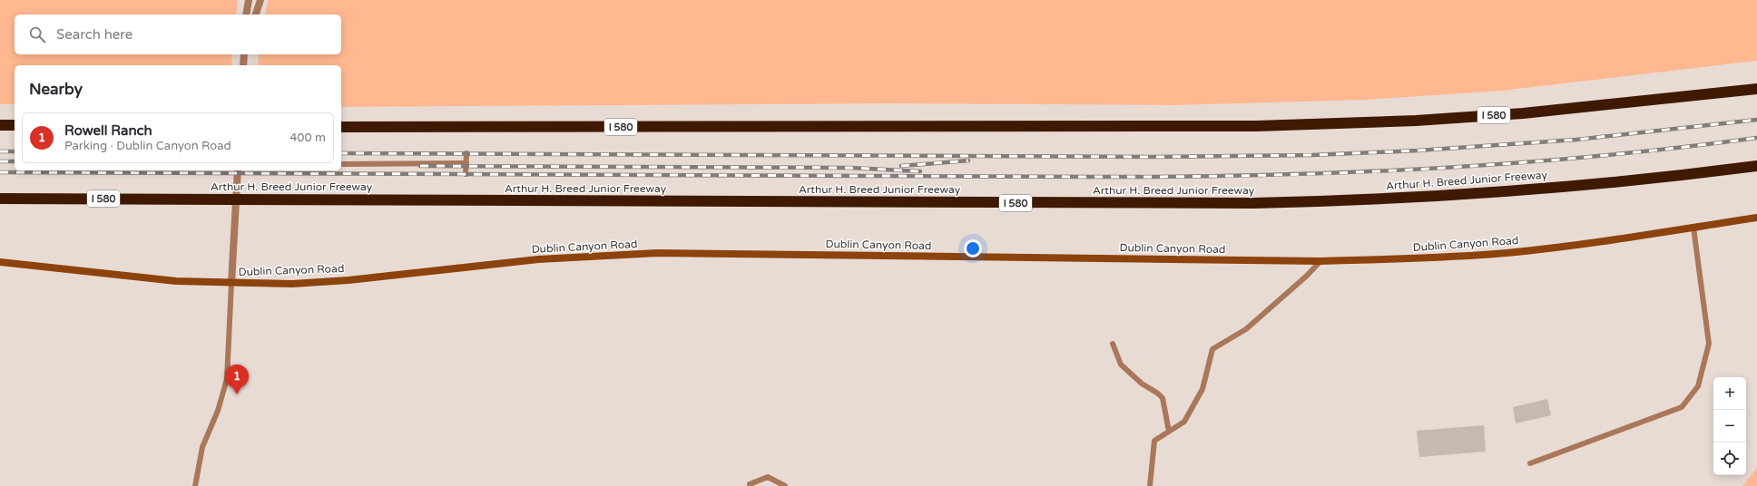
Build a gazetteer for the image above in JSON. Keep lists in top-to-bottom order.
{
  "streets": {
    "highway": ["I 580", "Arthur H. Breed Junior Freeway"],
    "main road": ["Dublin Canyon Road"]
  },
  "page": {
    "search": "Search here",
    "heading": "Nearby",
    "list": [
      {
        "mark": "1",
        "name": "Rowell Ranch",
        "note": "Parking · Dublin Canyon Road",
        "value": "400 m"
      }
    ],
    "pins": "1",
    "map_buttons": ["+", "−"]
  }
}
